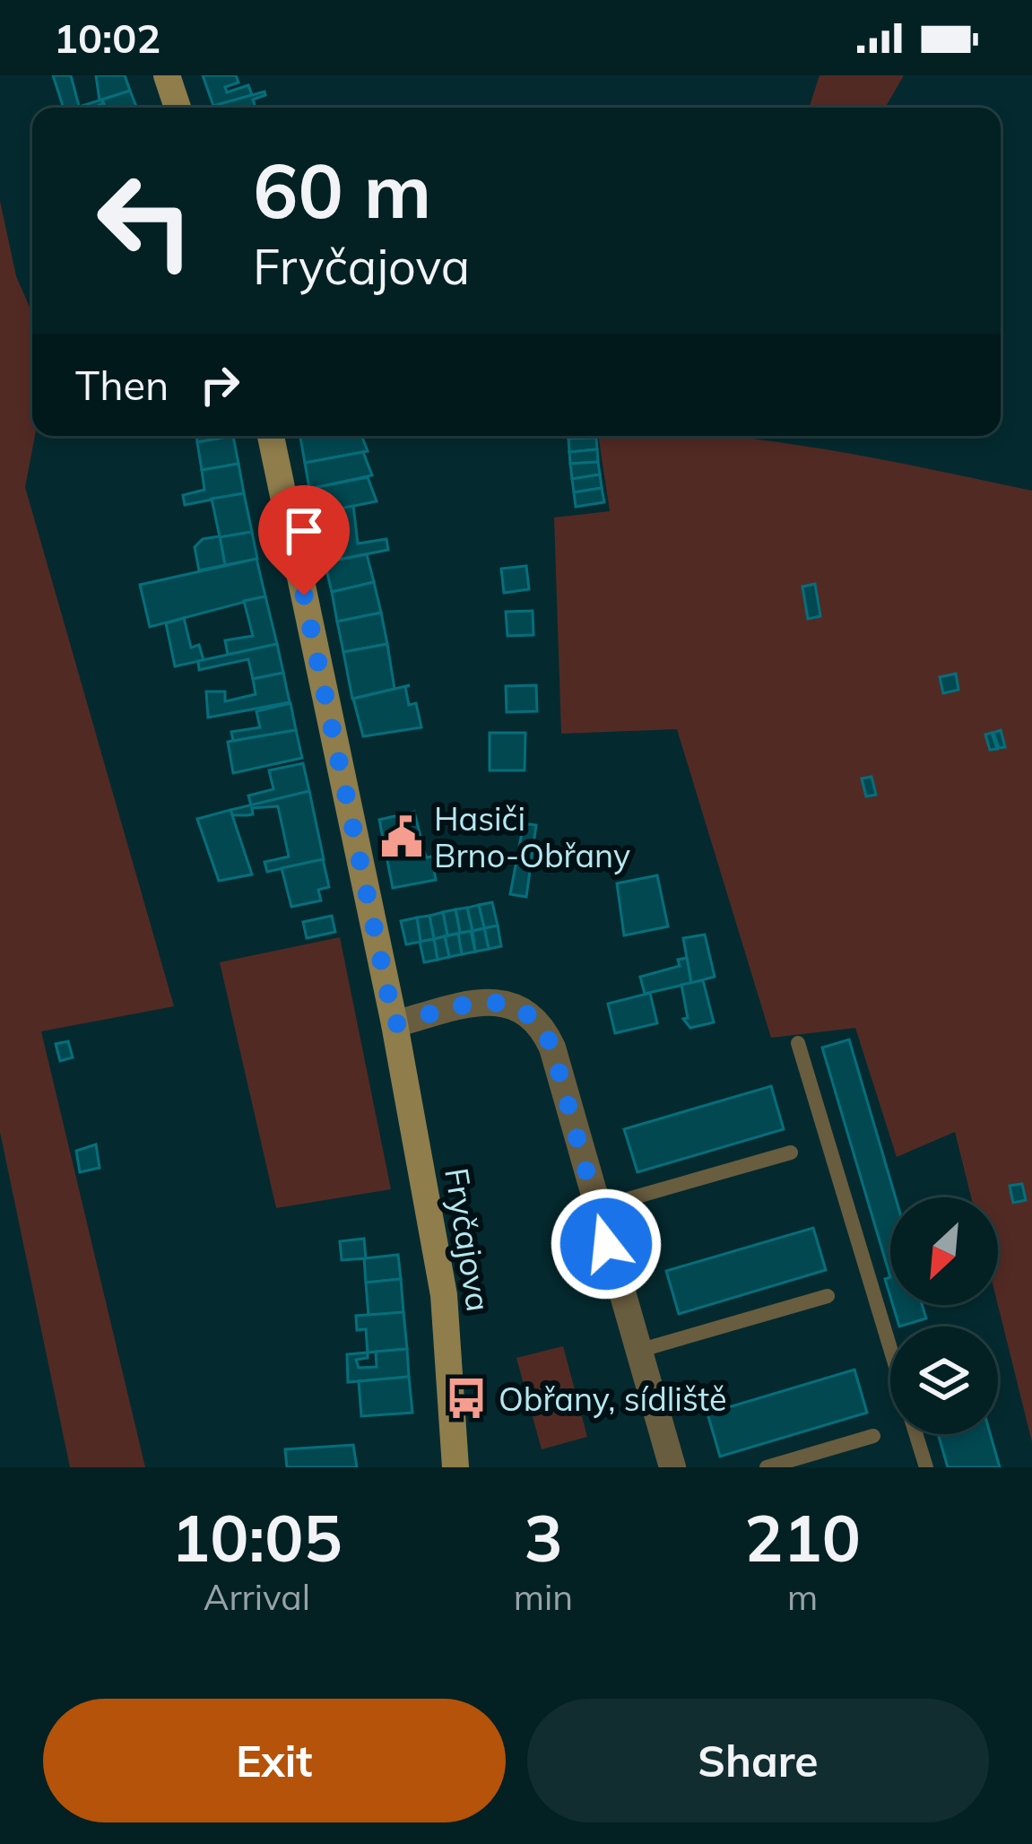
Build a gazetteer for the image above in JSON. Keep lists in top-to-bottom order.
{
  "streets": {
    "main road": ["Fryčajova"]
  },
  "places": {
    "public building": ["Hasiči Brno-Obřany"],
    "bus stop": ["Obřany, sídliště"]
  },
  "north": "bottom left",
  "page": {
    "status": "10:02",
    "turn": ["60 m", "Fryčajova"],
    "then": "Then",
    "eta": [
      "10:05",
      "Arrival",
      "3",
      "min",
      "210",
      "m"
    ],
    "buttons": ["Exit", "Share"]
  }
}
